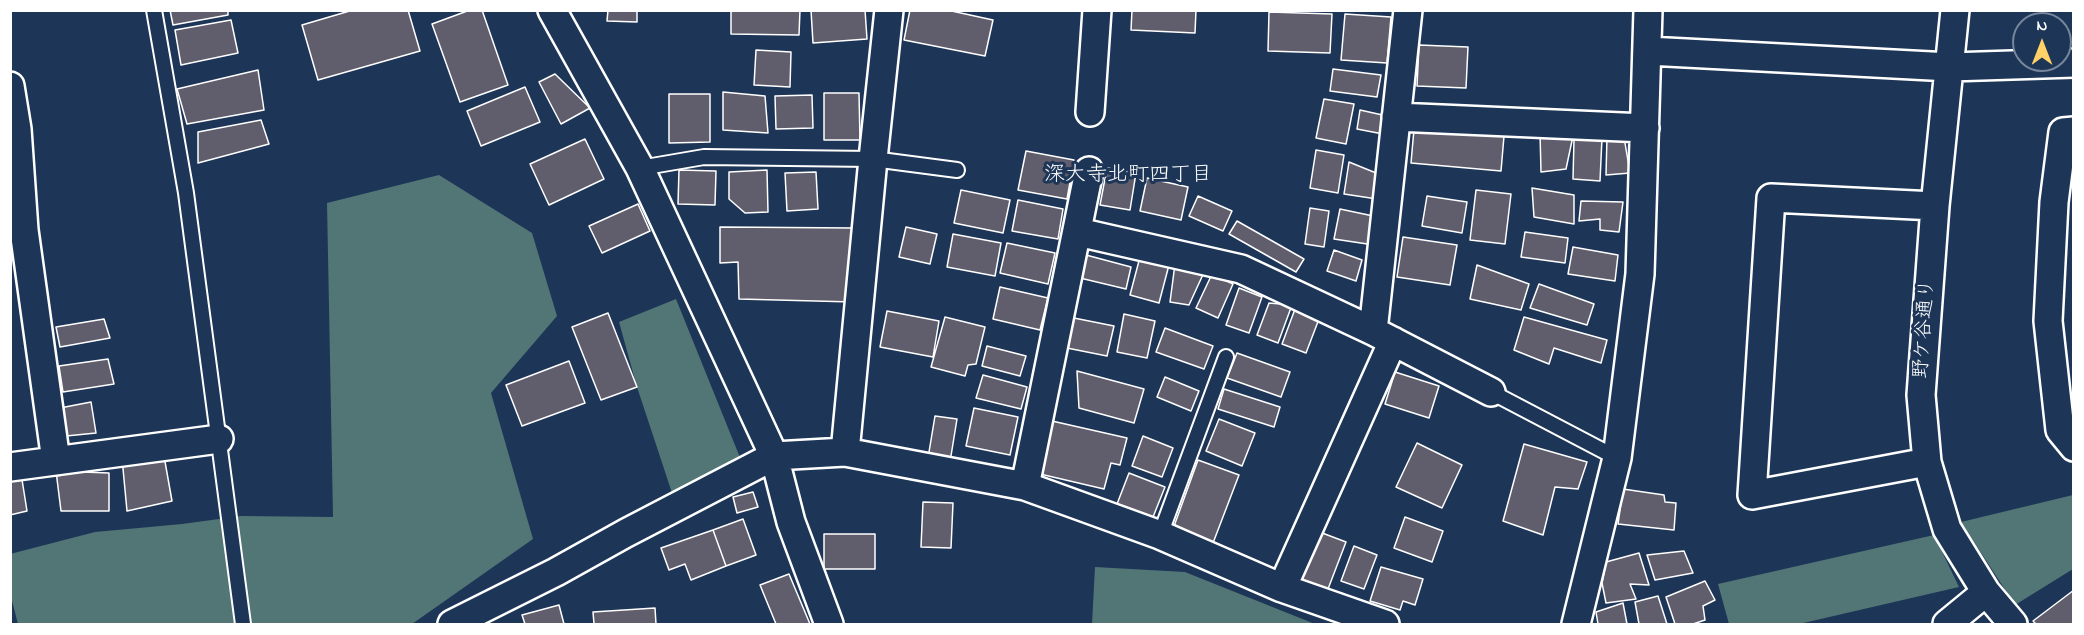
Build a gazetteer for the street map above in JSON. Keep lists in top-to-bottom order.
{
  "streets": {
    "street": ["野ケ谷通り"]
  },
  "districts": ["深大寺北町四丁目"],
  "north": "top"
}
